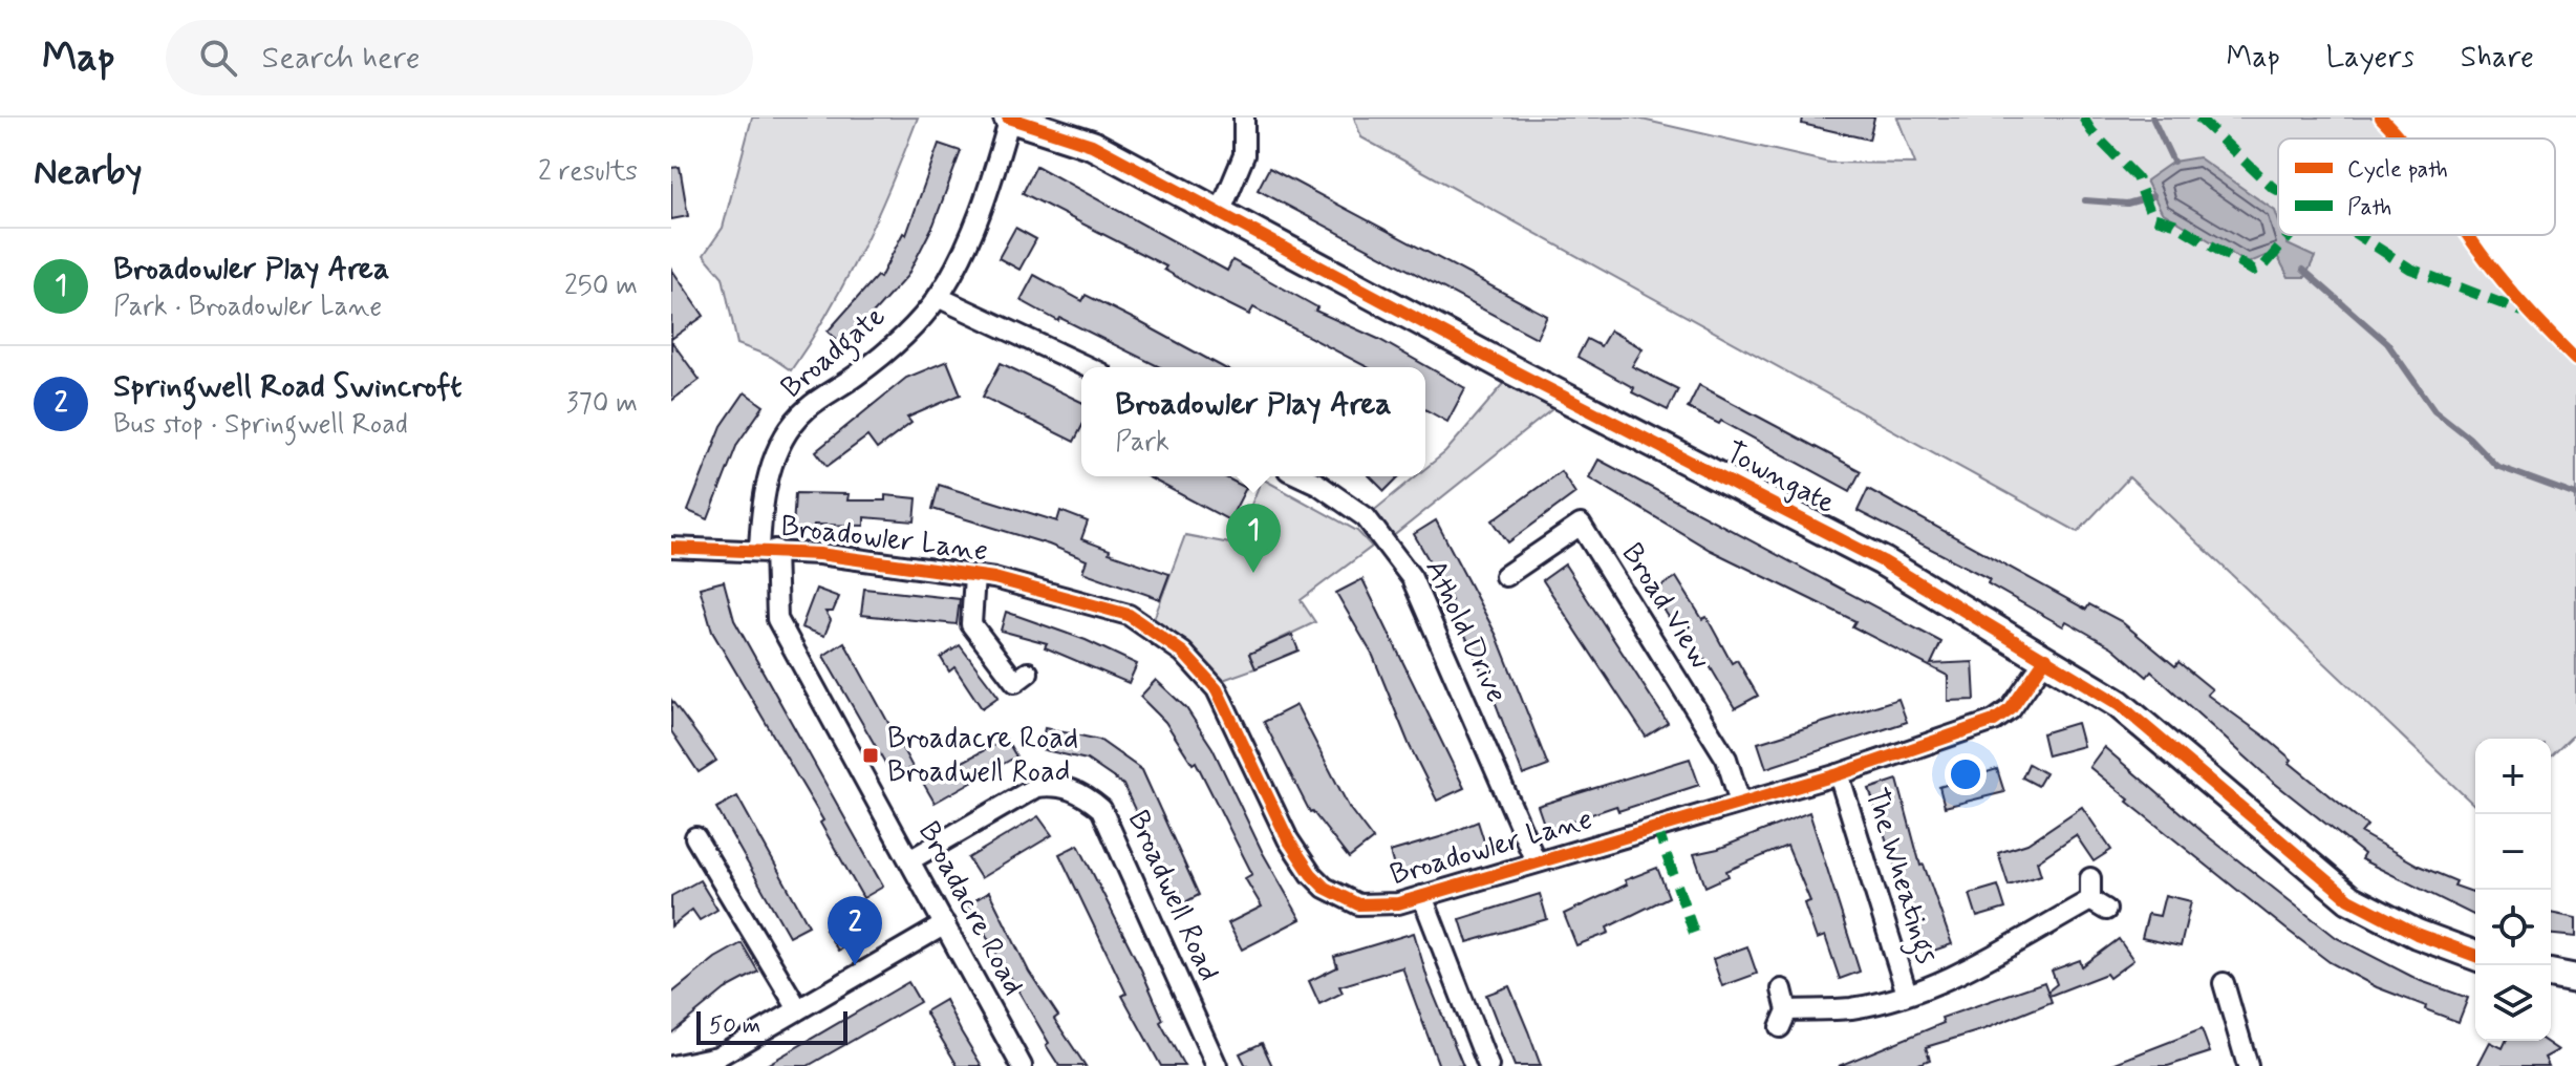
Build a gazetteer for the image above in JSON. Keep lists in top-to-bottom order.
{
  "streets": {
    "street": [
      "Broadgate",
      "Towngate",
      "Broadowler Lane",
      "Broad View",
      "Athold Drive",
      "The Wheatings",
      "Broadwell Road",
      "Broadacre Road"
    ]
  },
  "crossings": [
    ["Broadgate", "Towngate"],
    ["Broadgate", "Broadowler Lane"],
    ["Broadgate", "Broadacre Road"],
    ["Towngate", "Broadowler Lane"],
    ["Broadowler Lane", "Broad View"],
    ["Broadowler Lane", "Athold Drive"],
    ["Broadowler Lane", "The Wheatings"],
    ["Broadowler Lane", "Broadacre Road"],
    ["Broadwell Road", "Broadacre Road"]
  ],
  "places": {
    "transit": ["Broadacre Road Broadwell Road"]
  },
  "legend": ["Cycle path", "Path"],
  "scale_bar": "50 m",
  "page": {
    "header": "Map",
    "search": "Search here",
    "nav": ["Map", "Layers", "Share"],
    "heading": ["Nearby", "2 results"],
    "list": [
      {
        "mark": "1",
        "name": "Broadowler Play Area",
        "note": "Park · Broadowler Lane",
        "value": "250 m"
      },
      {
        "mark": "2",
        "name": "Springwell Road Swincroft",
        "note": "Bus stop · Springwell Road",
        "value": "370 m"
      }
    ],
    "popup": ["Broadowler Play Area", "Park"],
    "pins": ["1", "2"],
    "map_buttons": ["+", "−"],
    "scale": "50 m"
  }
}
